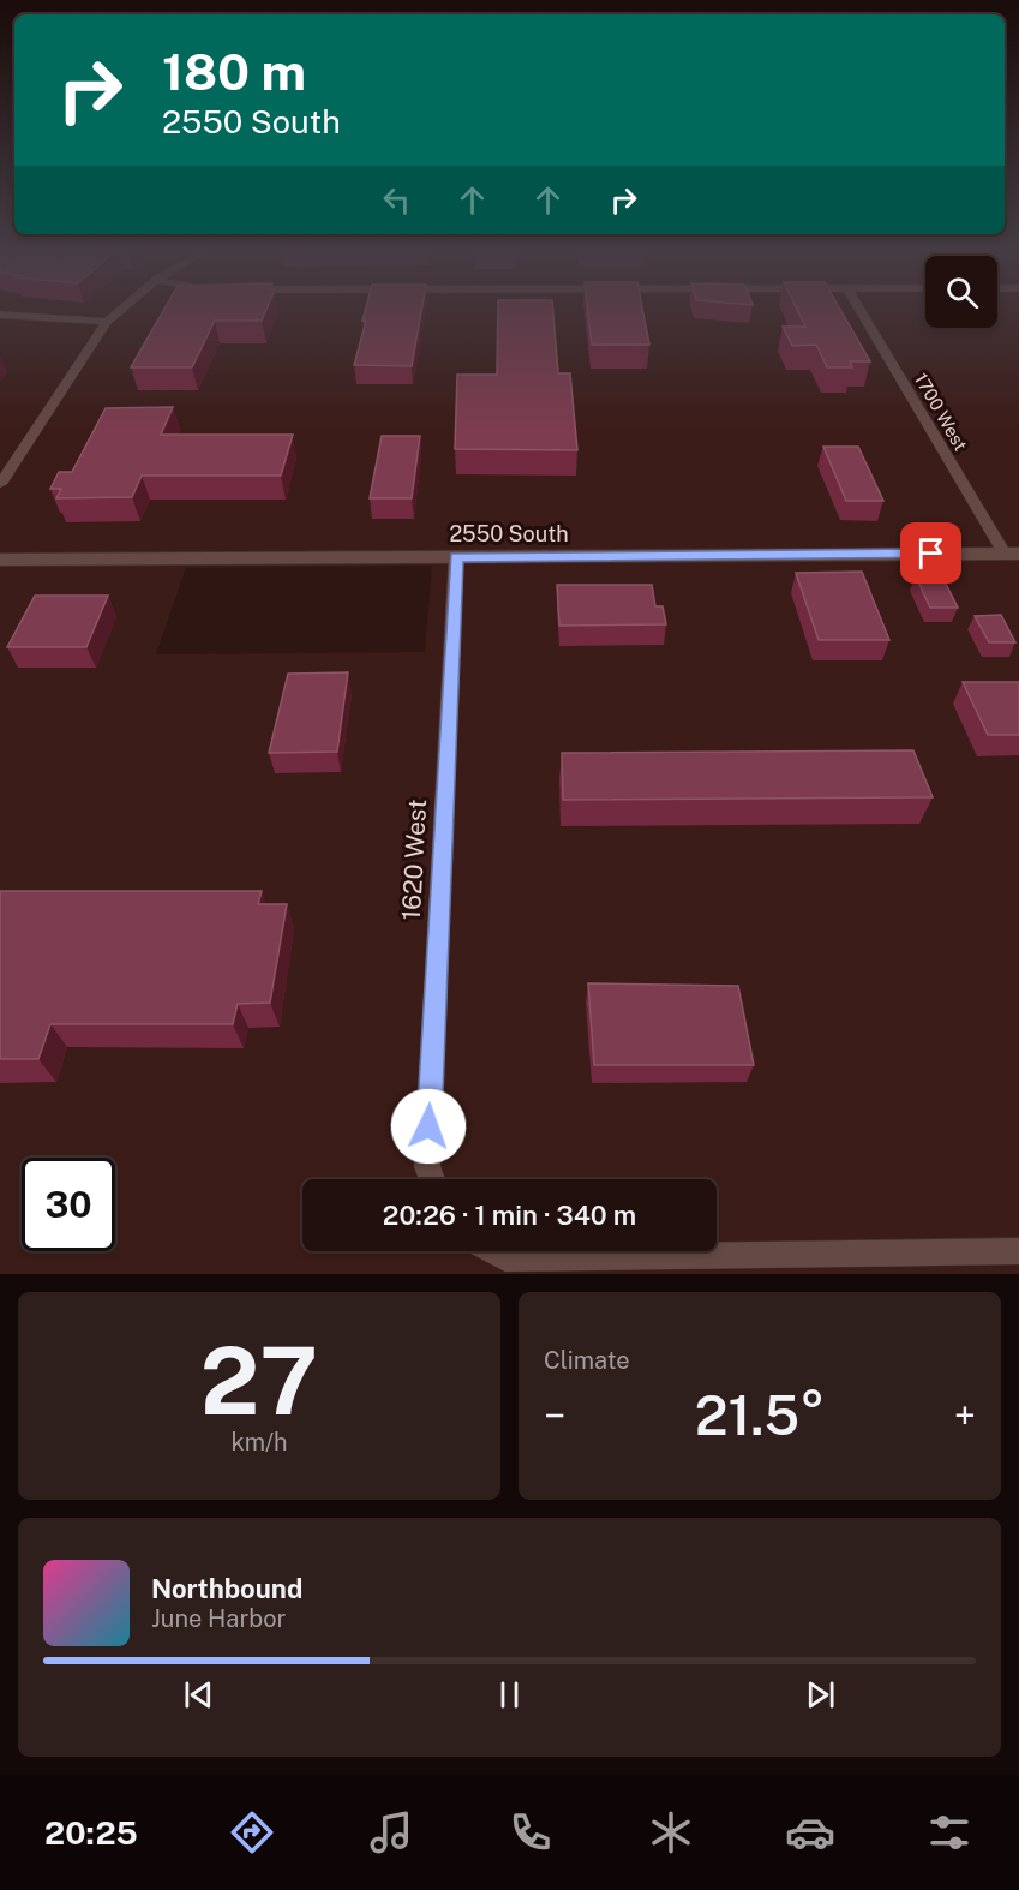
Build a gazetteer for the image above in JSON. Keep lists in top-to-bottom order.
{
  "streets": {
    "main road": ["2550 South"],
    "street": ["1700 West", "1620 West"]
  },
  "crossings": [
    ["1700 West", "2550 South"],
    ["2550 South", "1620 West"]
  ],
  "page": {
    "turn": ["180 m", "2550 South"],
    "limit": "30",
    "trip": "20:26 · 1 min · 340 m",
    "tile": [
      ["27", "km/h"],
      "Climate"
    ],
    "heat": ["−", "21.5°", "+"],
    "song": ["Northbound", "June Harbor"],
    "tabs": "20:25"
  }
}
